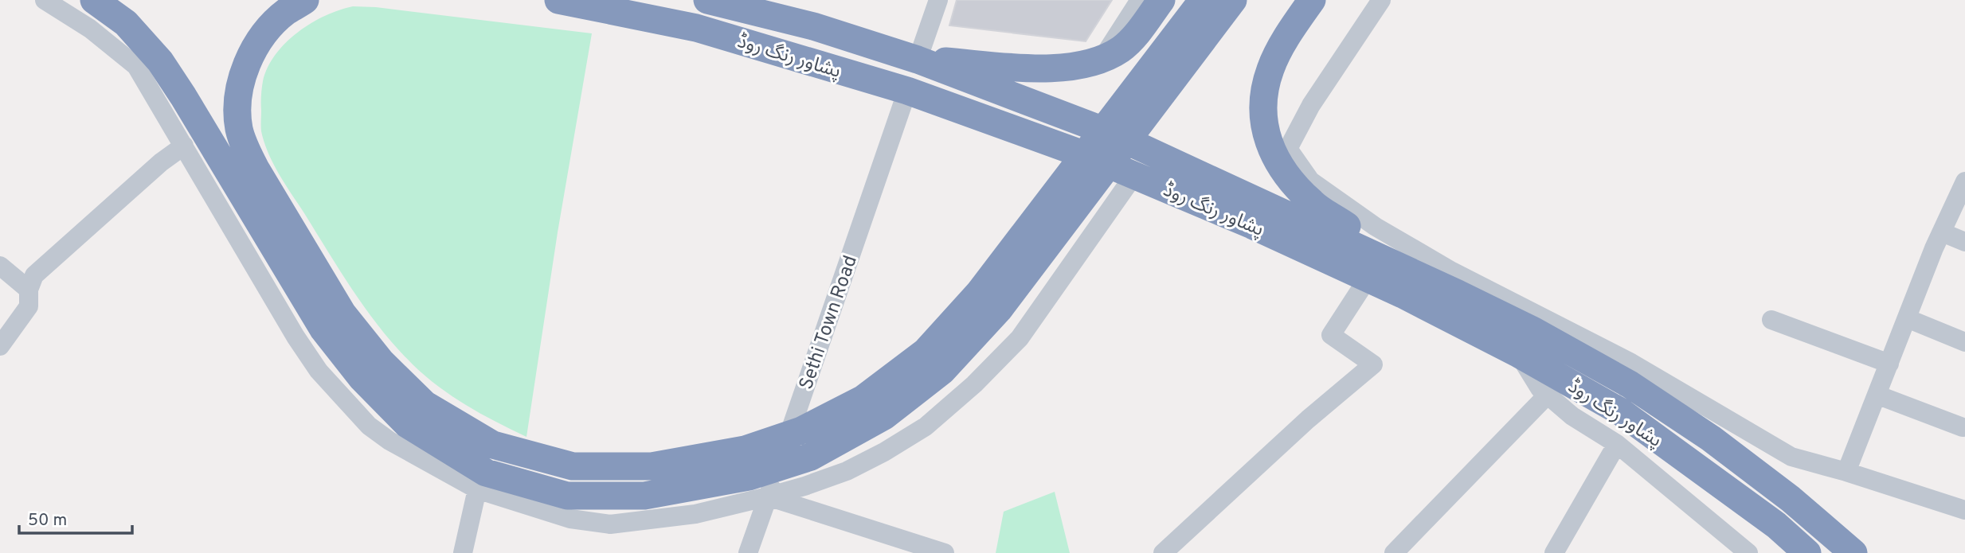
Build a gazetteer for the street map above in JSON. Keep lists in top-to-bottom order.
{
  "streets": {
    "highway": ["پشاور رنگ روڈ"],
    "street": ["Sethi Town Road"]
  },
  "crossings": [
    ["پشاور رنگ روڈ", "Sethi Town Road"]
  ],
  "scale_bar": "50 m"
}
